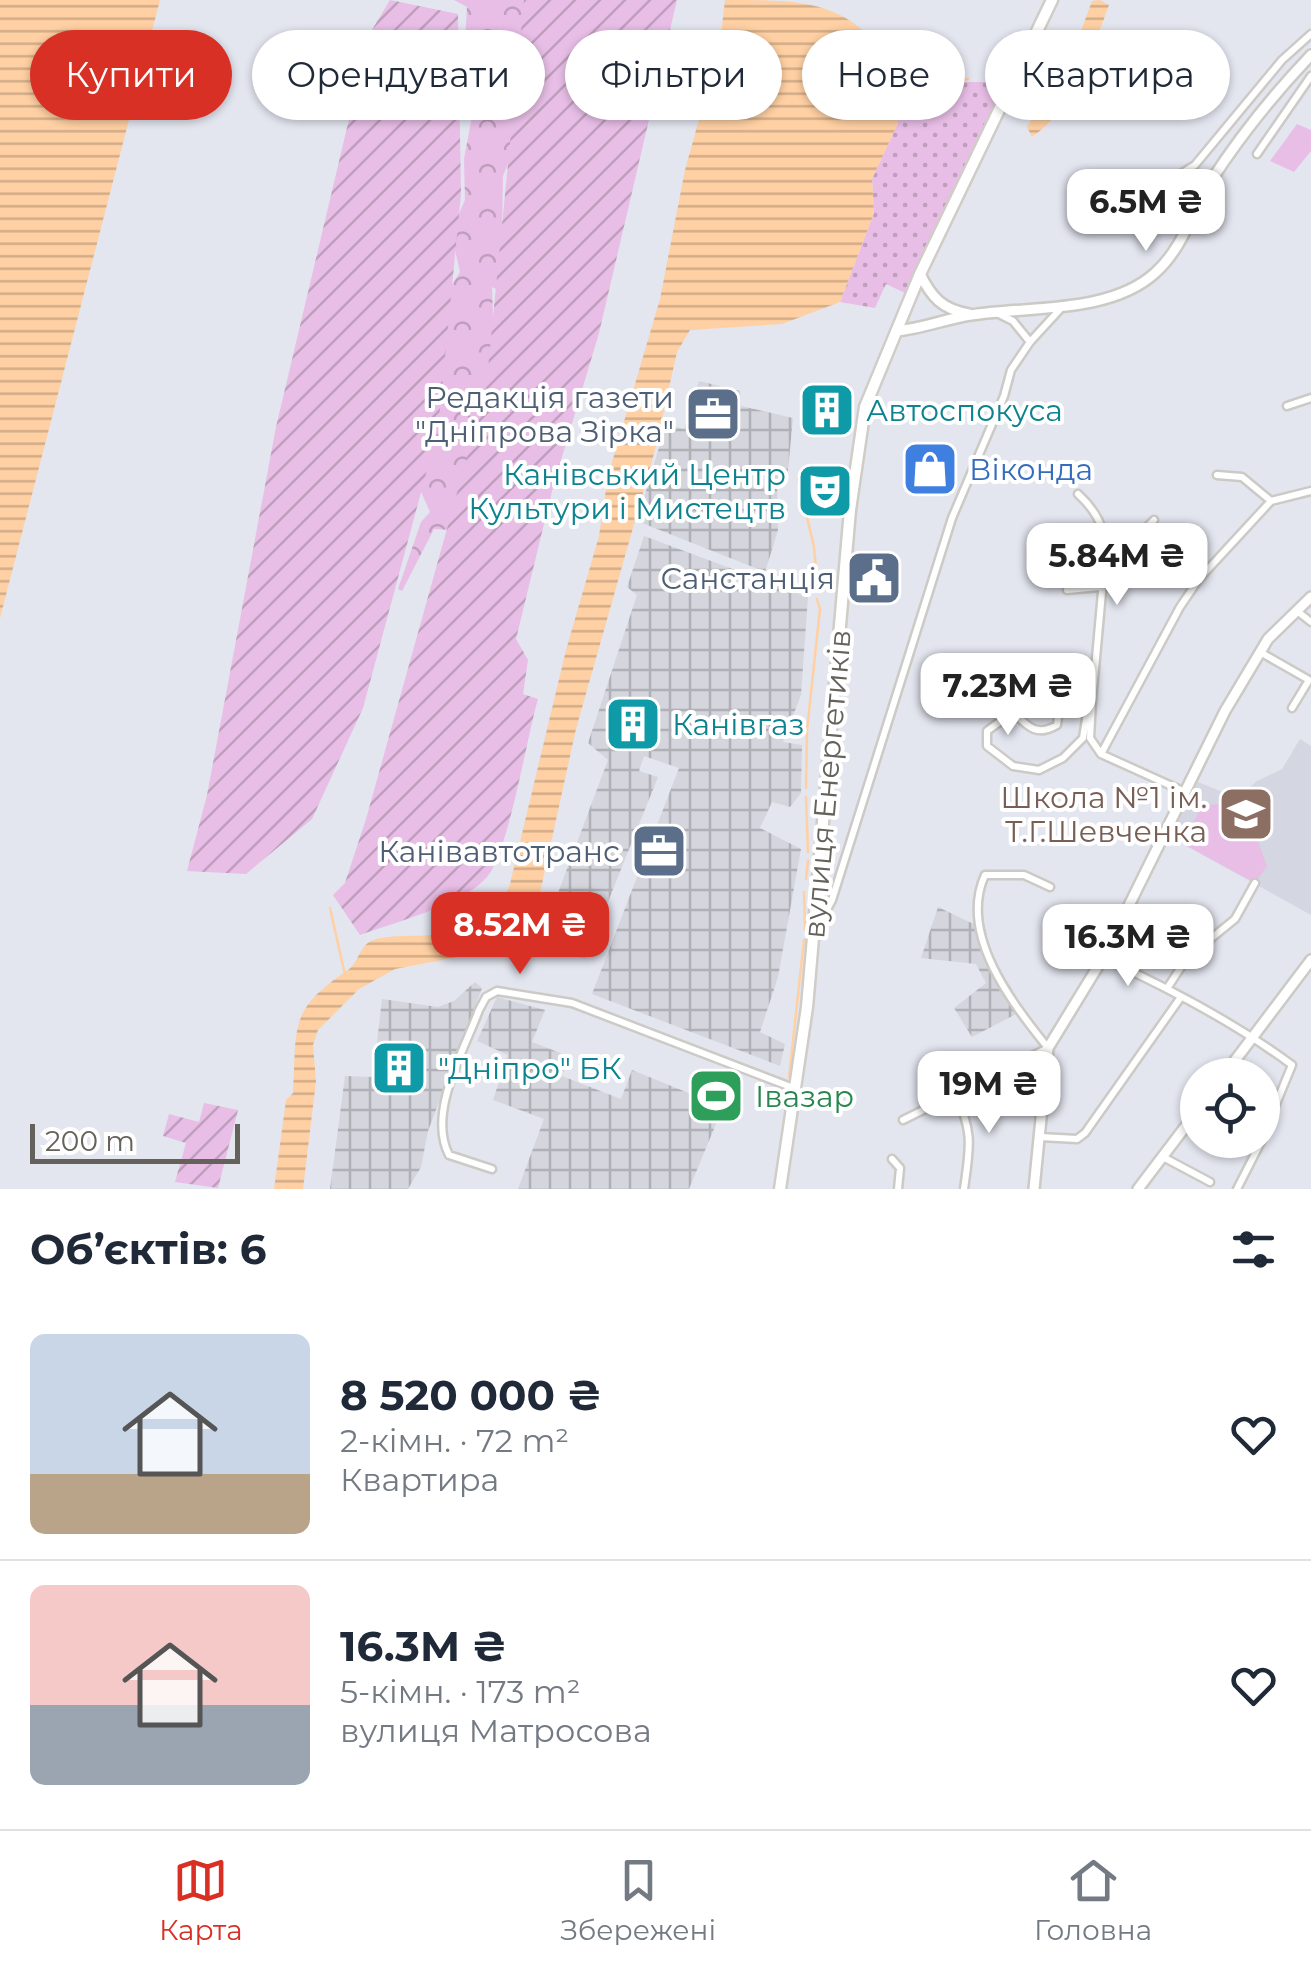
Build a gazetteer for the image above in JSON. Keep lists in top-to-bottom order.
{
  "streets": {
    "main road": ["вулиця Енергетиків"]
  },
  "places": {
    "building": ["Автоспокуса", "Канівгаз", "\"Дніпро\" БК"],
    "office": ["Редакція газети \"Дніпрова Зірка\"", "Канівавтотранс"],
    "shop": ["Віконда"],
    "theatre": ["Канівський Центр Культури і Мистецтв"],
    "public building": ["Санстанція"],
    "school or university": ["Школа №1 ім. Т.Г.Шевченка"],
    "sports": ["Івазар"]
  },
  "scale_bar": "200 m",
  "page": {
    "chip": [
      "Купити",
      "Орендувати",
      "Фільтри",
      "Нове",
      "Квартира"
    ],
    "price": [
      "6.5M ₴",
      "5.84M ₴",
      "7.23M ₴",
      "8.52M ₴",
      "16.3M ₴",
      "19M ₴"
    ],
    "scale": "200 m",
    "heading": "Об’єктів: 6",
    "list": [
      {
        "name": "8 520 000 ₴",
        "note": "2-кімн. · 72 m² · Квартира"
      },
      {
        "name": "16.3M ₴",
        "note": "5-кімн. · 173 m² · вулиця Матросова"
      }
    ],
    "tabs": ["Карта", "Збережені", "Головна"]
  }
}
